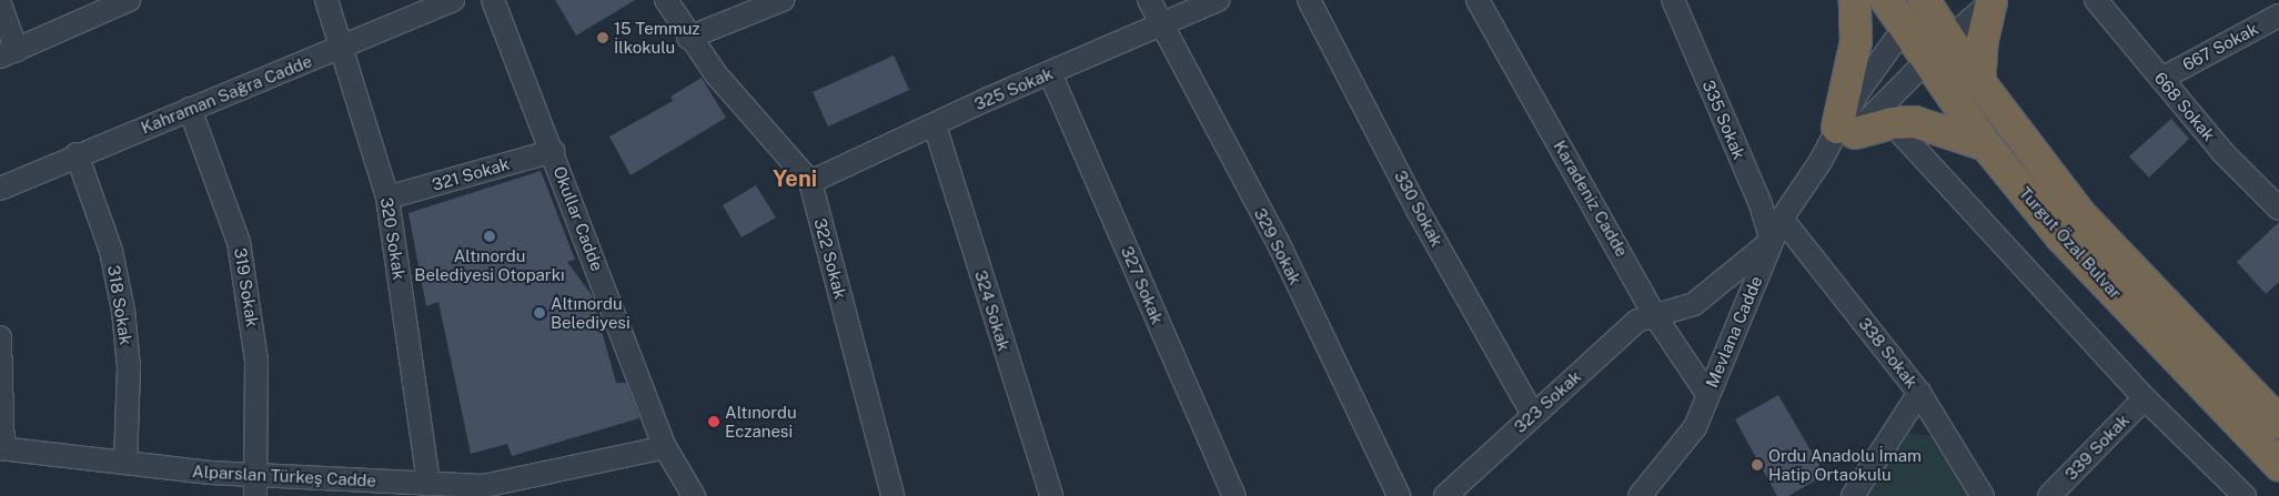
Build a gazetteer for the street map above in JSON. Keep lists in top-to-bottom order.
{
  "streets": {
    "highway": ["Turgut Özal Bulvar"],
    "street": [
      "667 Sokak",
      "325 Sokak",
      "Kahraman Sağra Cadde",
      "668 Sokak",
      "335 Sokak",
      "321 Sokak",
      "Karadeniz Cadde",
      "330 Sokak",
      "Okullar Cadde",
      "320 Sokak",
      "329 Sokak",
      "322 Sokak",
      "327 Sokak",
      "319 Sokak",
      "318 Sokak",
      "324 Sokak",
      "Mevlana Cadde",
      "338 Sokak",
      "323 Sokak",
      "339 Sokak",
      "Alparslan Türkeş Cadde"
    ]
  },
  "crossings": [
    ["667 Sokak", "668 Sokak"],
    ["325 Sokak", "329 Sokak"],
    ["325 Sokak", "322 Sokak"],
    ["325 Sokak", "327 Sokak"],
    ["325 Sokak", "324 Sokak"],
    ["Kahraman Sağra Cadde", "320 Sokak"],
    ["Kahraman Sağra Cadde", "319 Sokak"],
    ["Kahraman Sağra Cadde", "318 Sokak"],
    ["335 Sokak", "Mevlana Cadde"],
    ["335 Sokak", "323 Sokak"],
    ["321 Sokak", "Okullar Cadde"],
    ["321 Sokak", "320 Sokak"],
    ["Karadeniz Cadde", "Mevlana Cadde"],
    ["Karadeniz Cadde", "323 Sokak"],
    ["330 Sokak", "323 Sokak"],
    ["320 Sokak", "Alparslan Türkeş Cadde"],
    ["Turgut Özal Bulvar", "Mevlana Cadde"],
    ["319 Sokak", "Alparslan Türkeş Cadde"],
    ["318 Sokak", "Alparslan Türkeş Cadde"],
    ["Mevlana Cadde", "338 Sokak"],
    ["Mevlana Cadde", "323 Sokak"]
  ],
  "districts": ["Yeni"],
  "places": [
    "15 Temmuz İlkokulu",
    "Altınordu Belediyesi Otoparkı",
    "Altınordu Belediyesi",
    "Altınordu Eczanesi",
    "Ordu Anadolu İmam Hatip Ortaokulu"
  ]
}
